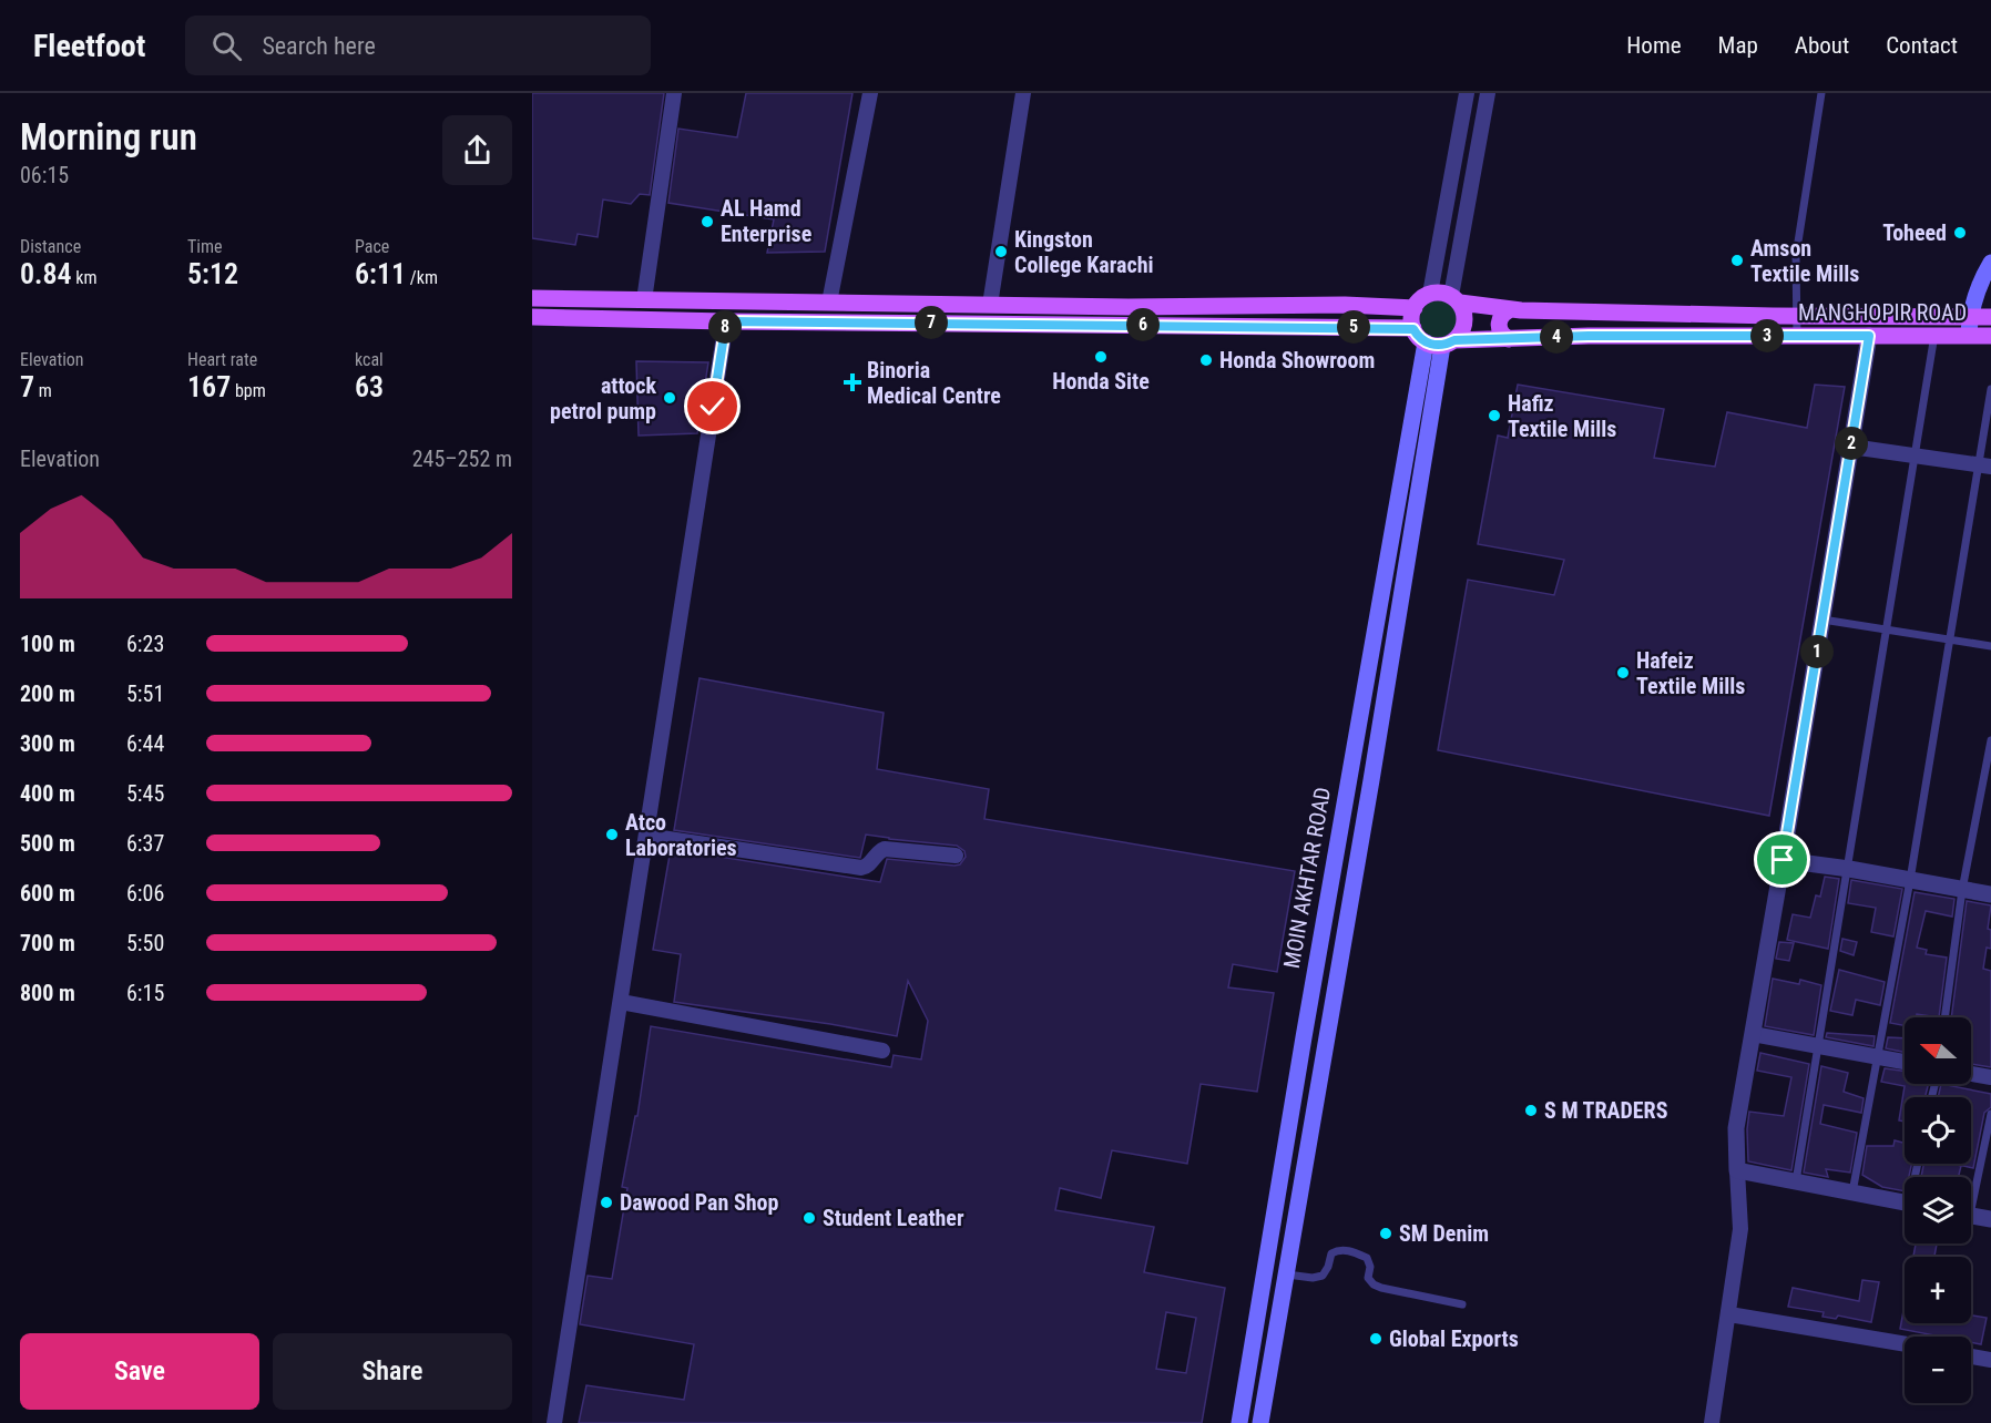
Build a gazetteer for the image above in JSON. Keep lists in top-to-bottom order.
{
  "streets": {
    "main road": ["MANGHOPIR ROAD", "MOIN AKHTAR ROAD"]
  },
  "crossings": [
    ["MANGHOPIR ROAD", "MOIN AKHTAR ROAD"]
  ],
  "places": {
    "other": [
      "AL Hamd Enterprise",
      "Toheed",
      "Kingston College Karachi",
      "Amson Textile Mills",
      "Honda Site",
      "Honda Showroom",
      "attock petrol pump",
      "Hafiz Textile Mills",
      "Hafeiz Textile Mills",
      "Atco Laboratories",
      "S M TRADERS",
      "Dawood Pan Shop",
      "Student Leather",
      "SM Denim",
      "Global Exports"
    ],
    "health": ["Binoria Medical Centre"]
  },
  "north": "left",
  "page": {
    "header": "Fleetfoot",
    "search": "Search here",
    "nav": [
      "Home",
      "Map",
      "About",
      "Contact"
    ],
    "heading": ["Morning run", "06:15"],
    "stats": [
      ["Distance", "0.84 km"],
      ["Time", "5:12"],
      ["Pace", "6:11 /km"],
      ["Elevation", "7 m"],
      ["Heart rate", "167 bpm"],
      ["kcal", "63"]
    ],
    "pins": [
      "7",
      "6",
      "5",
      "8",
      "3",
      "4",
      "2",
      "1"
    ],
    "chart": ["Elevation", "245–252 m"],
    "list": [
      {
        "name": "100 m",
        "note": "6:23"
      },
      {
        "name": "200 m",
        "note": "5:51"
      },
      {
        "name": "300 m",
        "note": "6:44"
      },
      {
        "name": "400 m",
        "note": "5:45"
      },
      {
        "name": "500 m",
        "note": "6:37"
      },
      {
        "name": "600 m",
        "note": "6:06"
      },
      {
        "name": "700 m",
        "note": "5:50"
      },
      {
        "name": "800 m",
        "note": "6:15"
      }
    ],
    "map_buttons": ["+", "−"],
    "buttons": ["Save", "Share"]
  }
}
